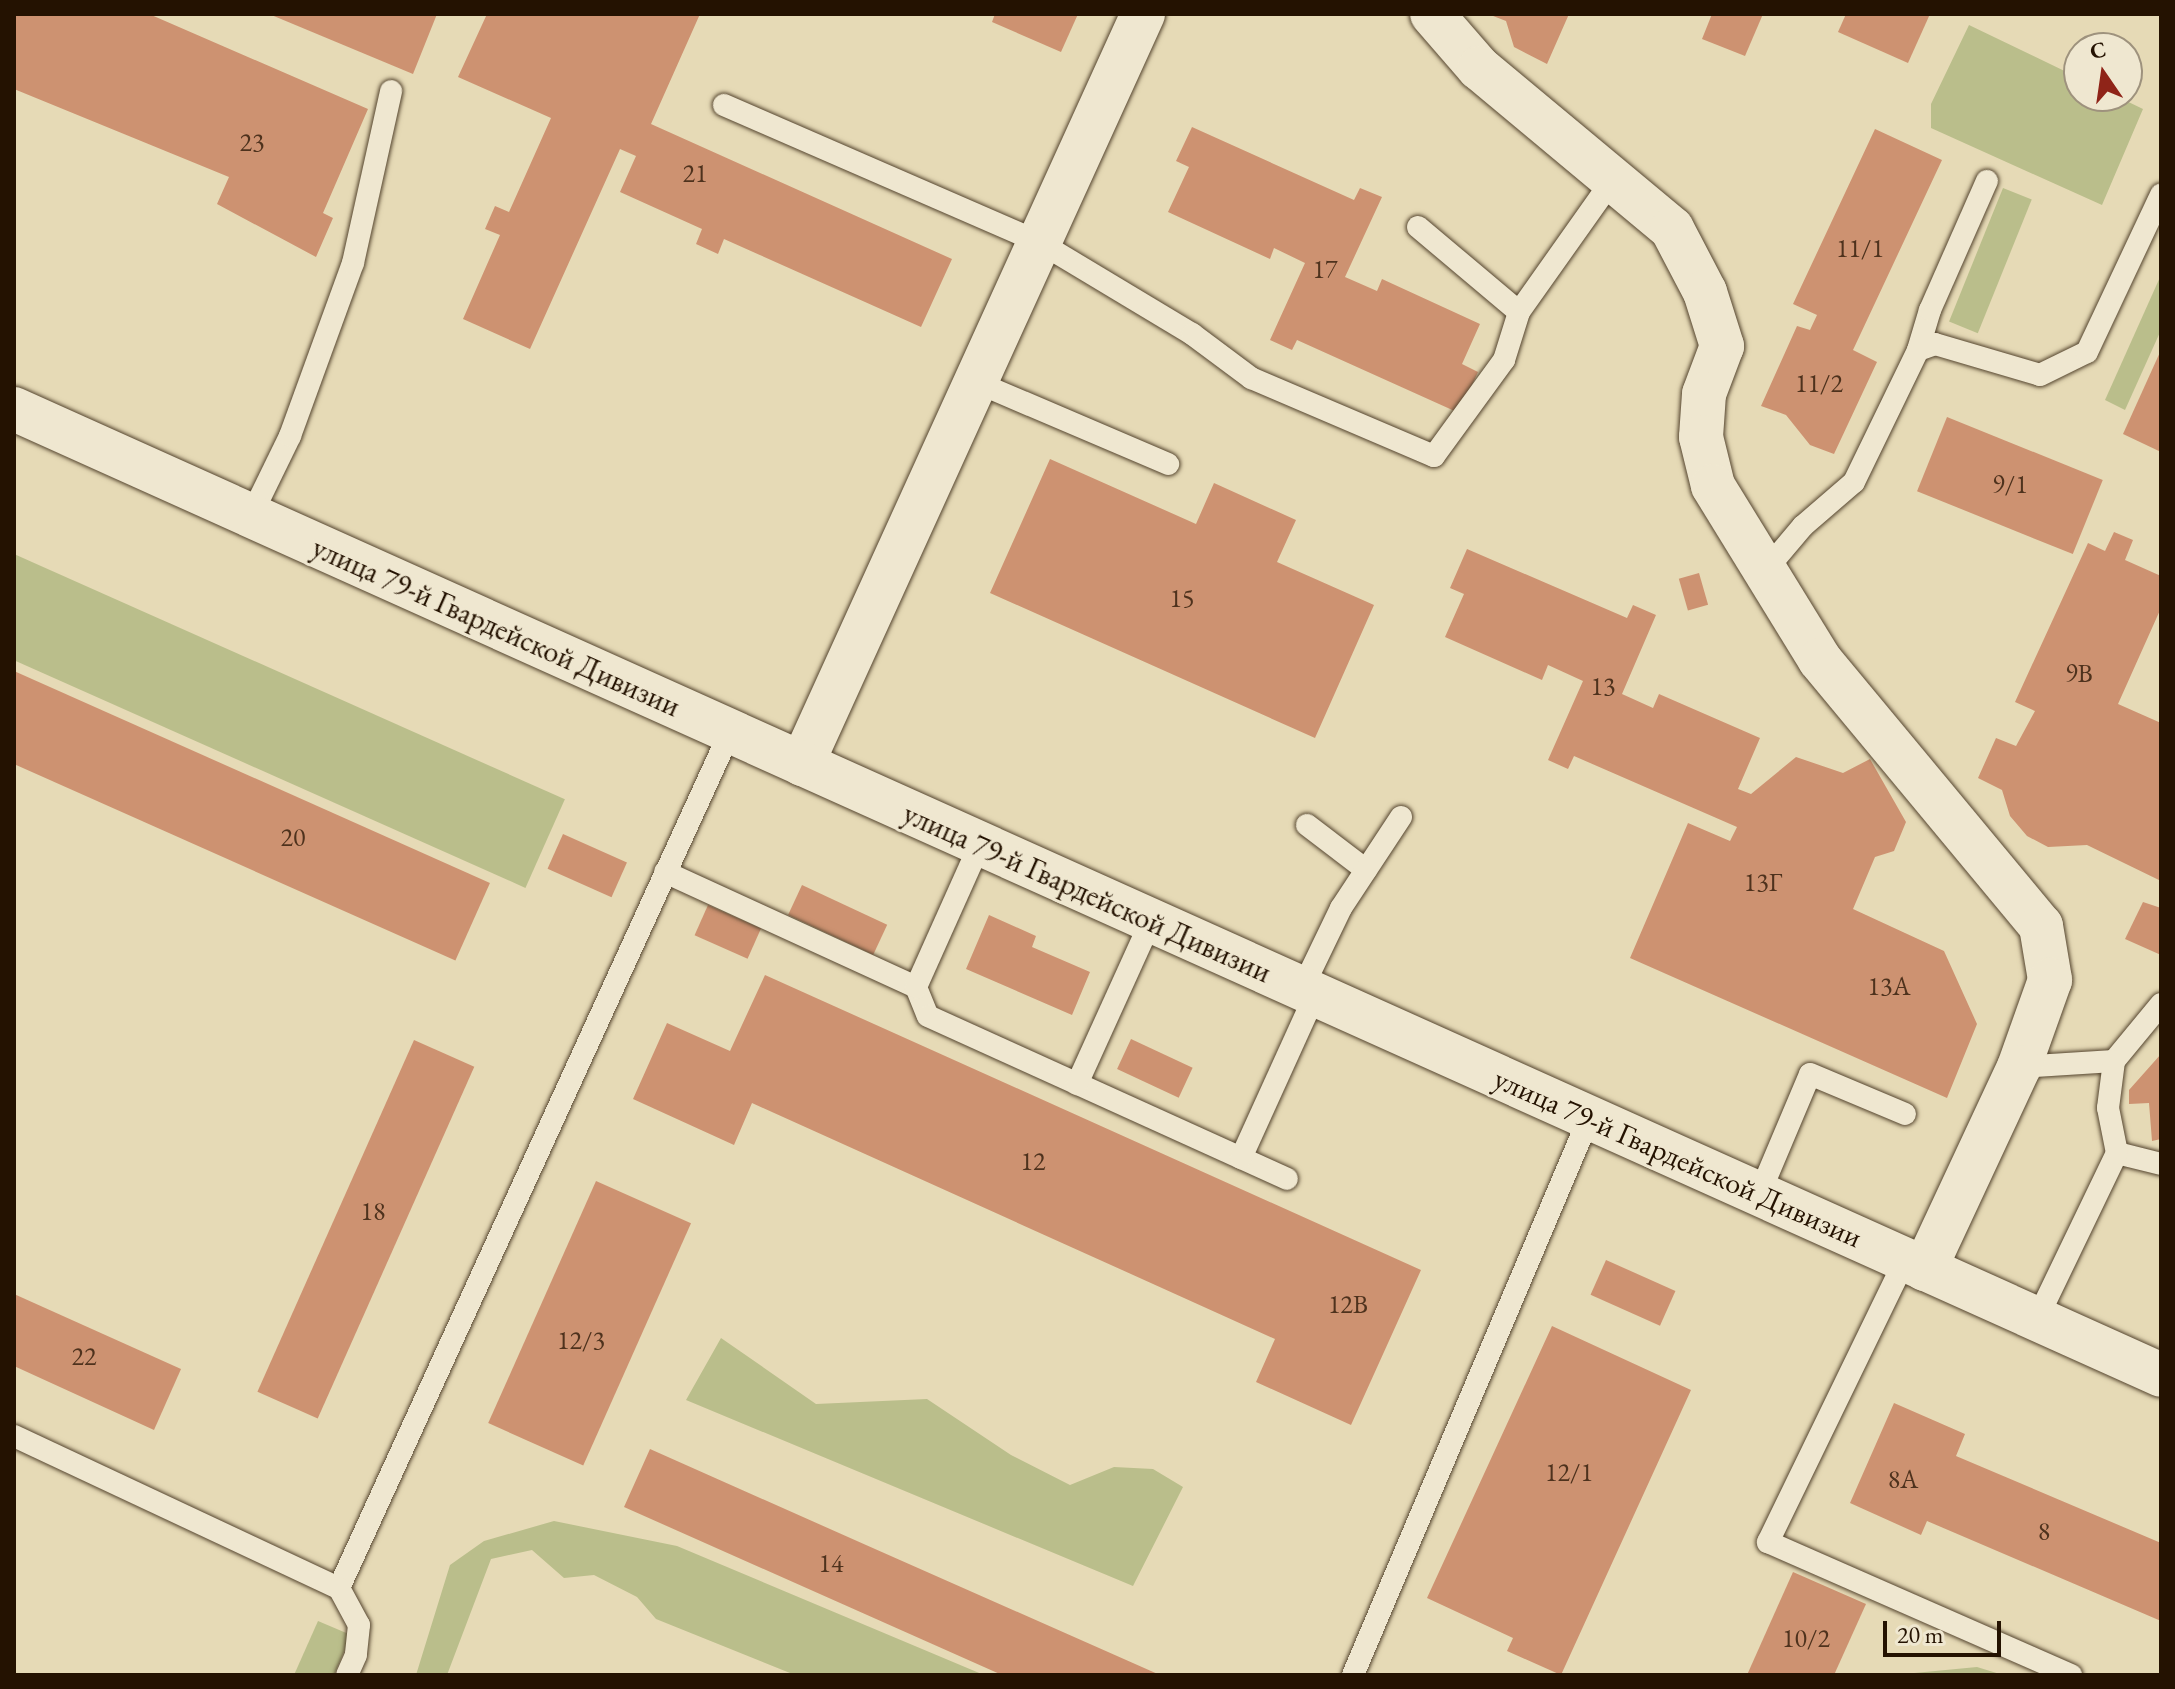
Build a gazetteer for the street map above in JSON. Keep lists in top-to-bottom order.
{
  "streets": {
    "street": ["улица 79-й Гвардейской Дивизии"]
  },
  "house_numbers": [
    "23",
    "21",
    "11/1",
    "17",
    "11/2",
    "9/1",
    "15",
    "9В",
    "13",
    "20",
    "13Г",
    "13А",
    "12",
    "18",
    "12В",
    "12/3",
    "22",
    "12/1",
    "8А",
    "8",
    "14",
    "10/2"
  ],
  "scale_bar": "20 m",
  "north": "top"
}
